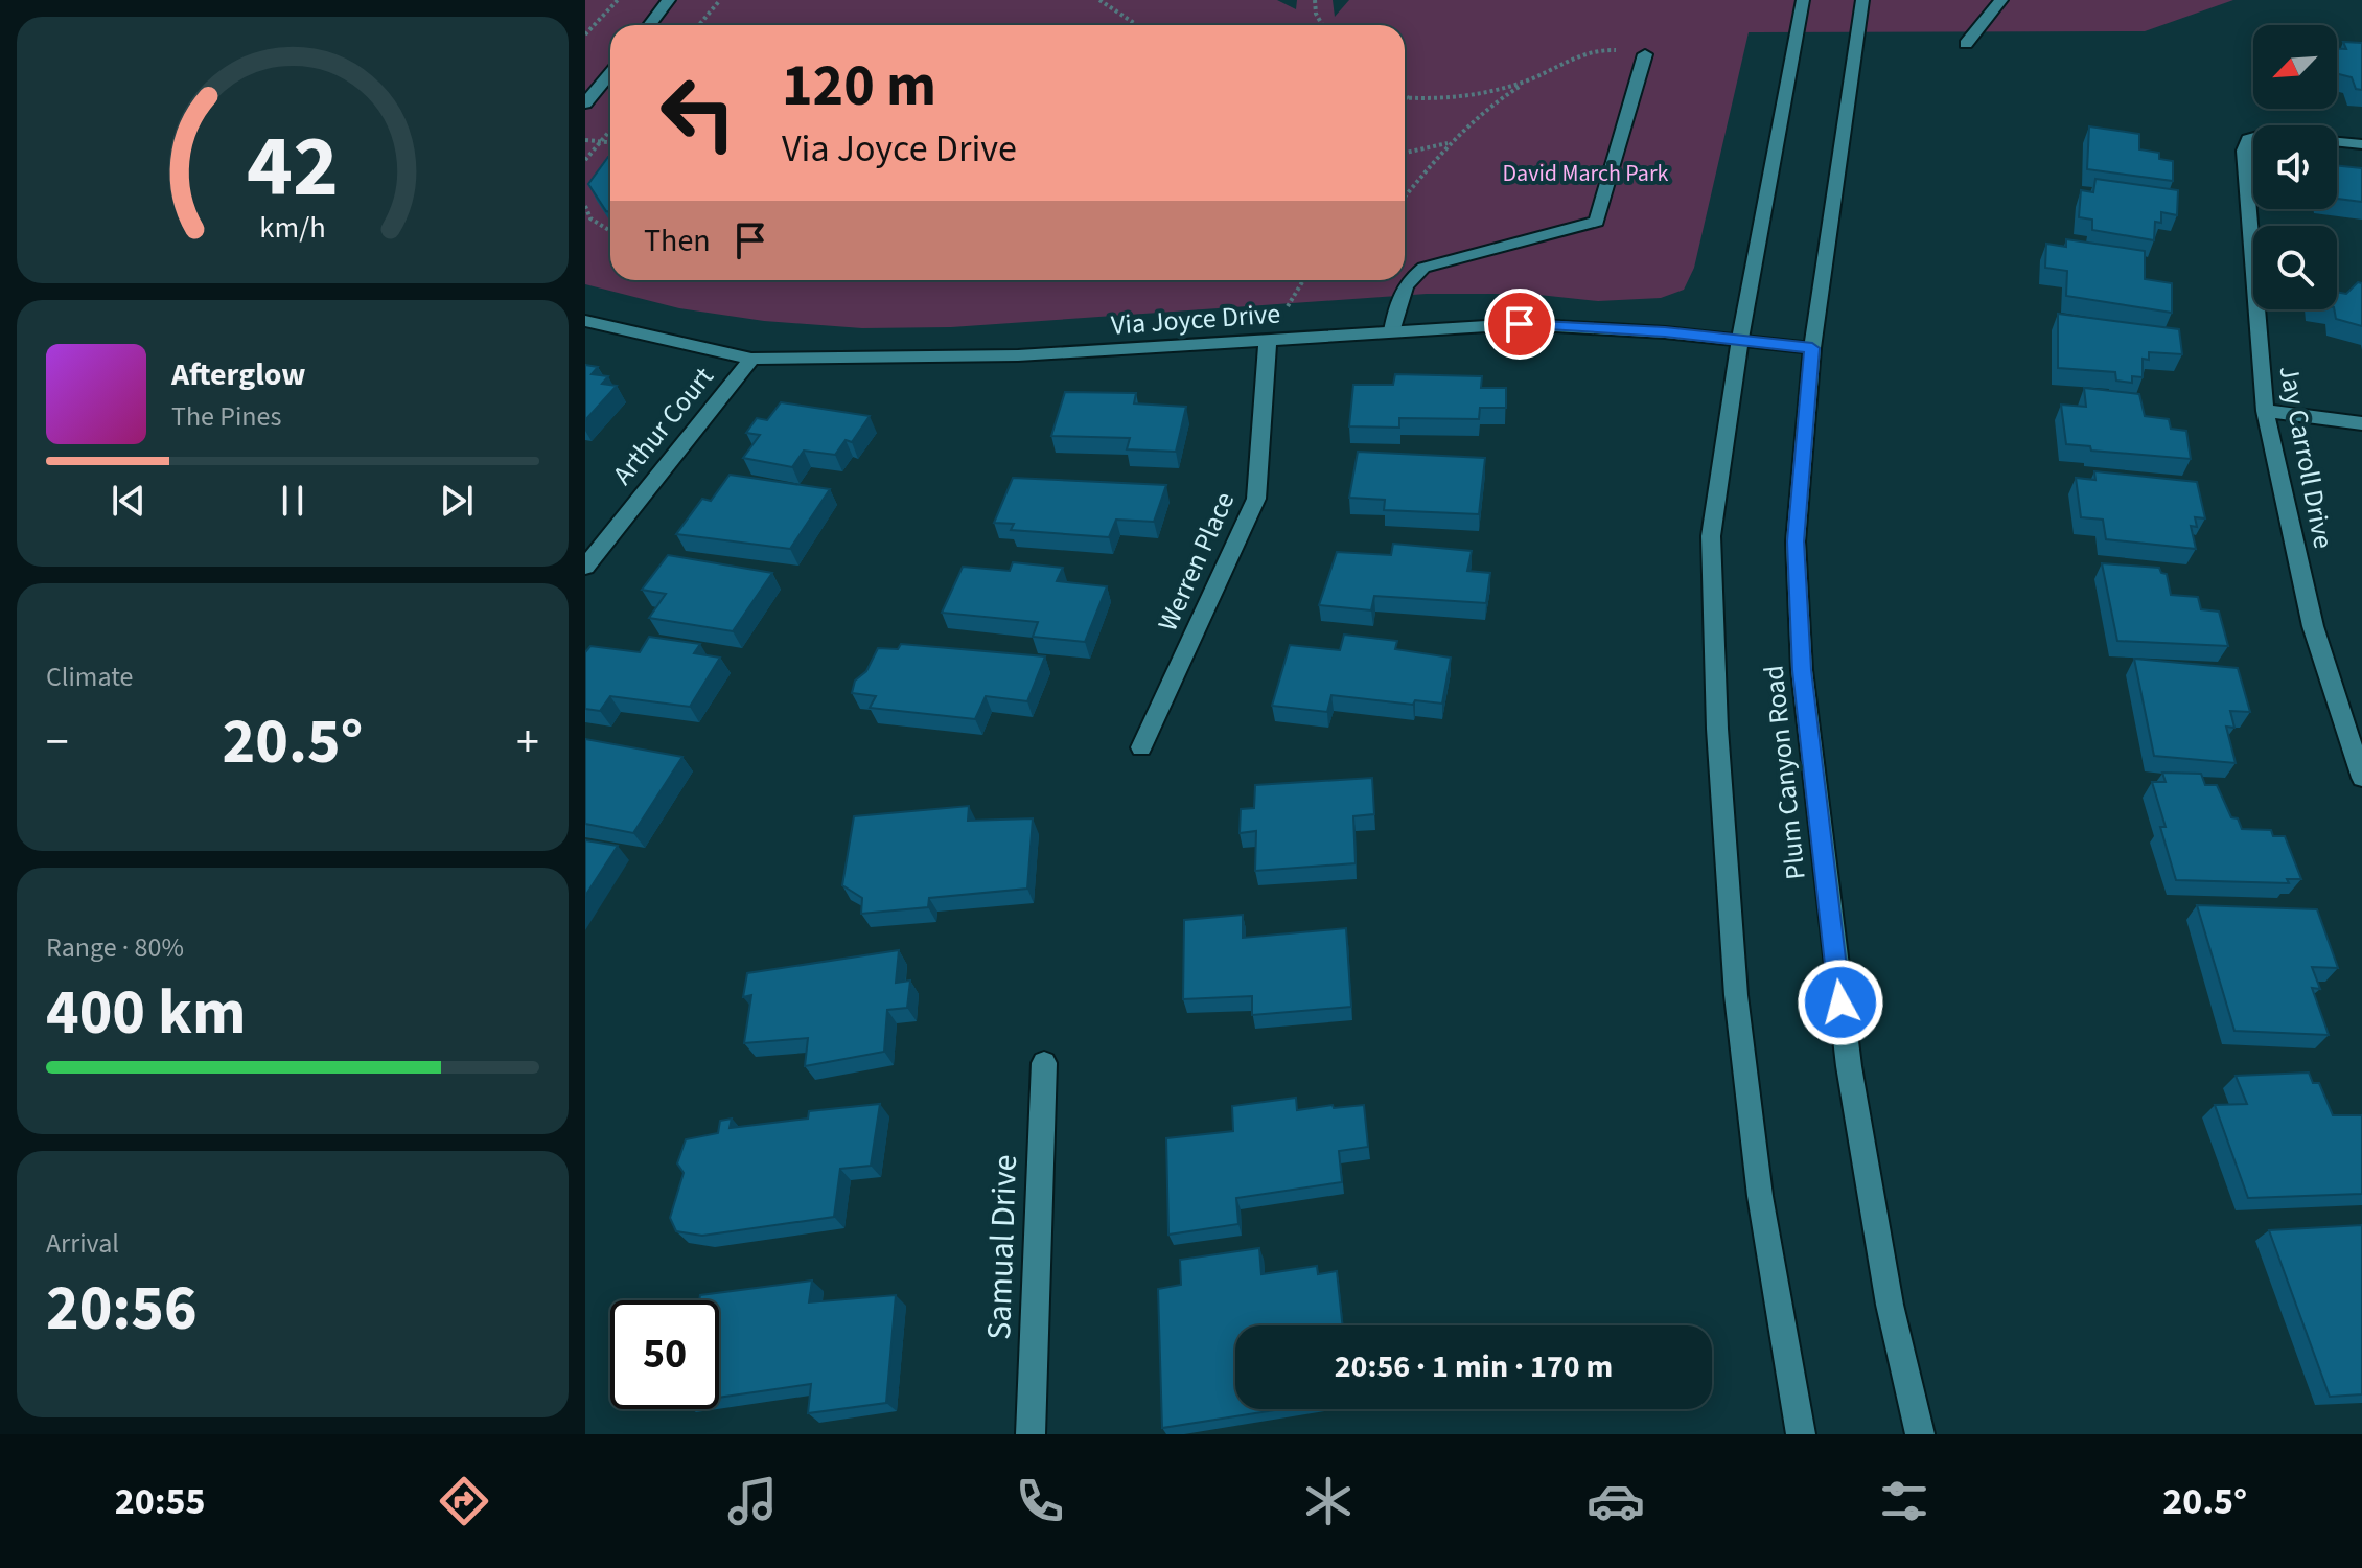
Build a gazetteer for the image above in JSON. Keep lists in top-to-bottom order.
{
  "streets": {
    "street": [
      "Via Joyce Drive",
      "Arthur Court",
      "Jay Carroll Drive",
      "Werren Place",
      "Plum Canyon Road",
      "Samual Drive"
    ]
  },
  "crossings": [
    ["Via Joyce Drive", "Arthur Court"],
    ["Via Joyce Drive", "Werren Place"],
    ["Via Joyce Drive", "Plum Canyon Road"]
  ],
  "parks": ["David March Park"],
  "north": "bottom left",
  "page": {
    "turn": ["120 m", "Via Joyce Drive"],
    "then": "Then",
    "song": ["Afterglow", "The Pines"],
    "tile": [
      "Climate",
      ["Range · 80%", "400 km"],
      ["Arrival", "20:56"]
    ],
    "heat": ["−", "20.5°", "+"],
    "limit": "50",
    "trip": "20:56 · 1 min · 170 m",
    "tabs": ["20:55", "20.5°"],
    "gauge": ["42", "km/h"]
  }
}
